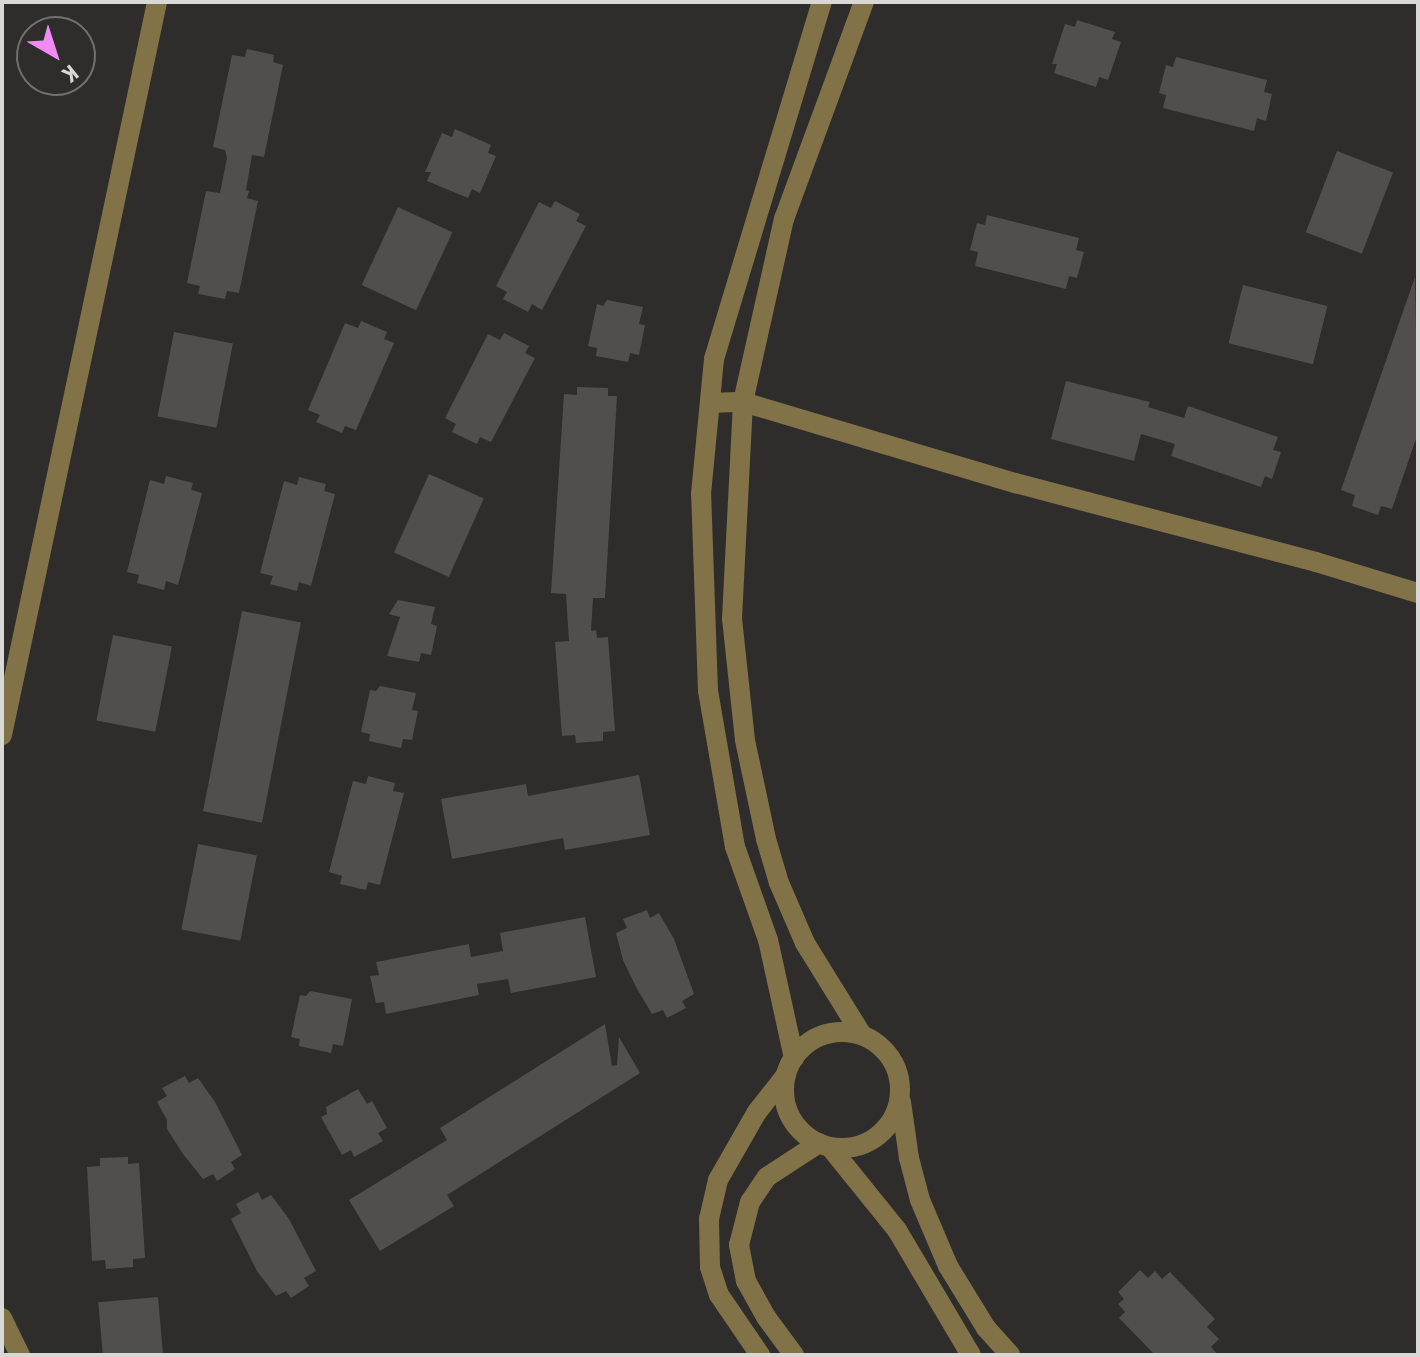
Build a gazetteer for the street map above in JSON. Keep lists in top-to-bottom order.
{
  "north": "bottom right"
}
